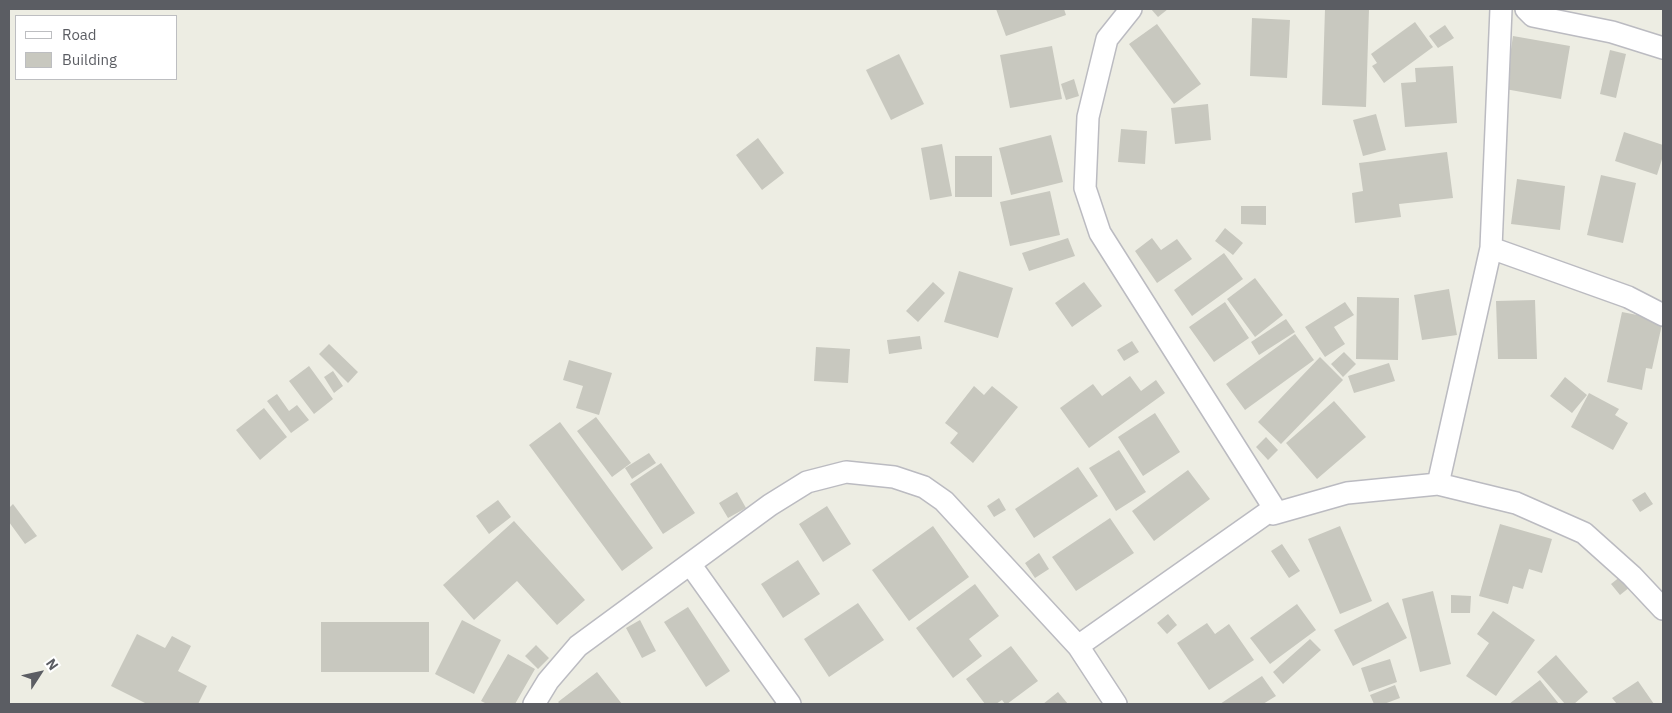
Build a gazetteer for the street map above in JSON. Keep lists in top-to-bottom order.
{
  "legend": ["Road", "Building"],
  "north": "top right"
}
